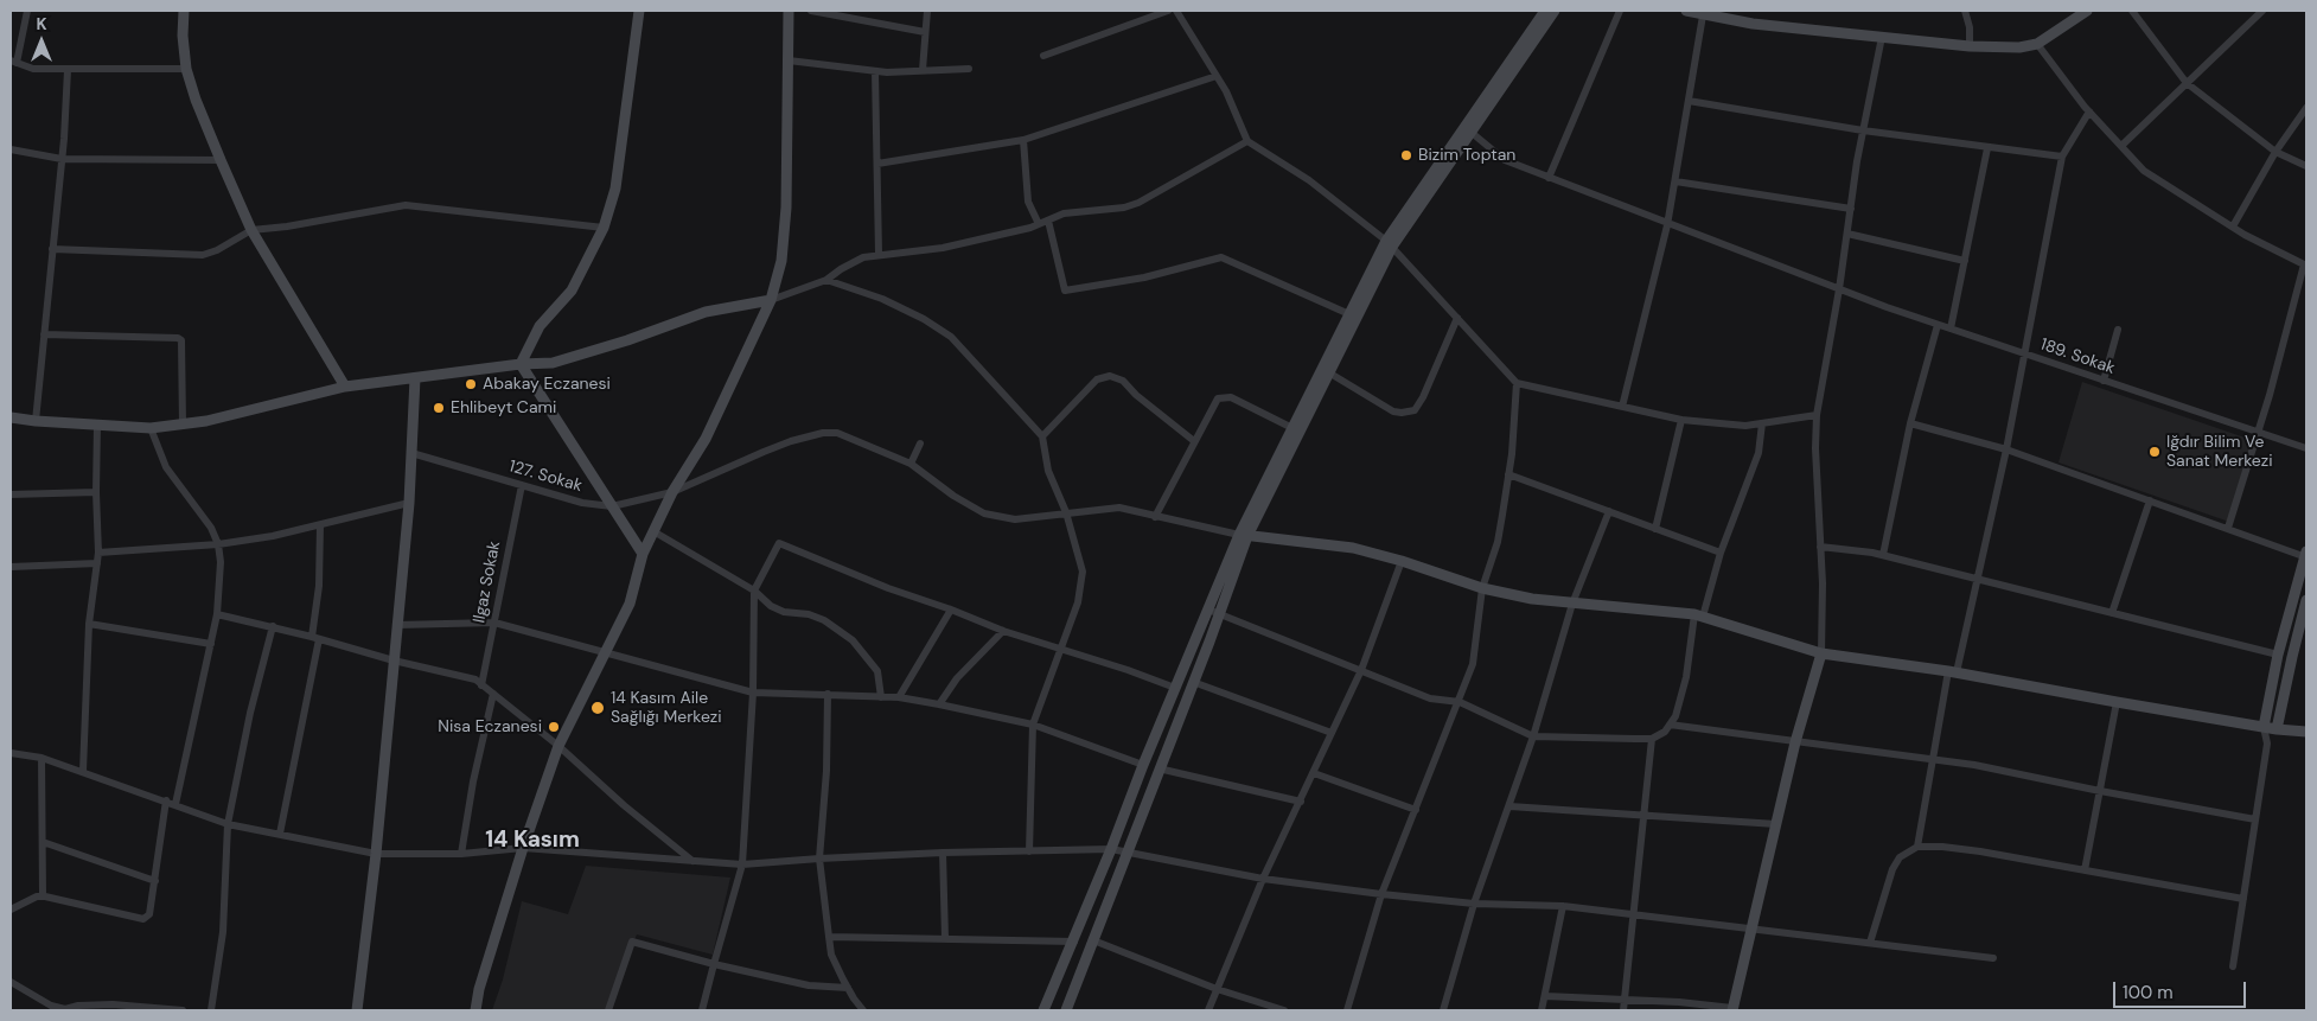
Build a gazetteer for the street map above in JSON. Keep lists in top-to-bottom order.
{
  "streets": {
    "street": ["189. Sokak", "127. Sokak", "Ilgaz Sokak"]
  },
  "crossings": [
    ["127. Sokak", "Ilgaz Sokak"]
  ],
  "districts": ["14 Kasım"],
  "places": [
    "Bizim Toptan",
    "Abakay Eczanesi",
    "Ehlibeyt Cami",
    "Iğdır Bilim Ve Sanat Merkezi",
    "14 Kasım Aile Sağlığı Merkezi",
    "Nisa Eczanesi"
  ],
  "scale_bar": "100 m",
  "north": "top"
}
